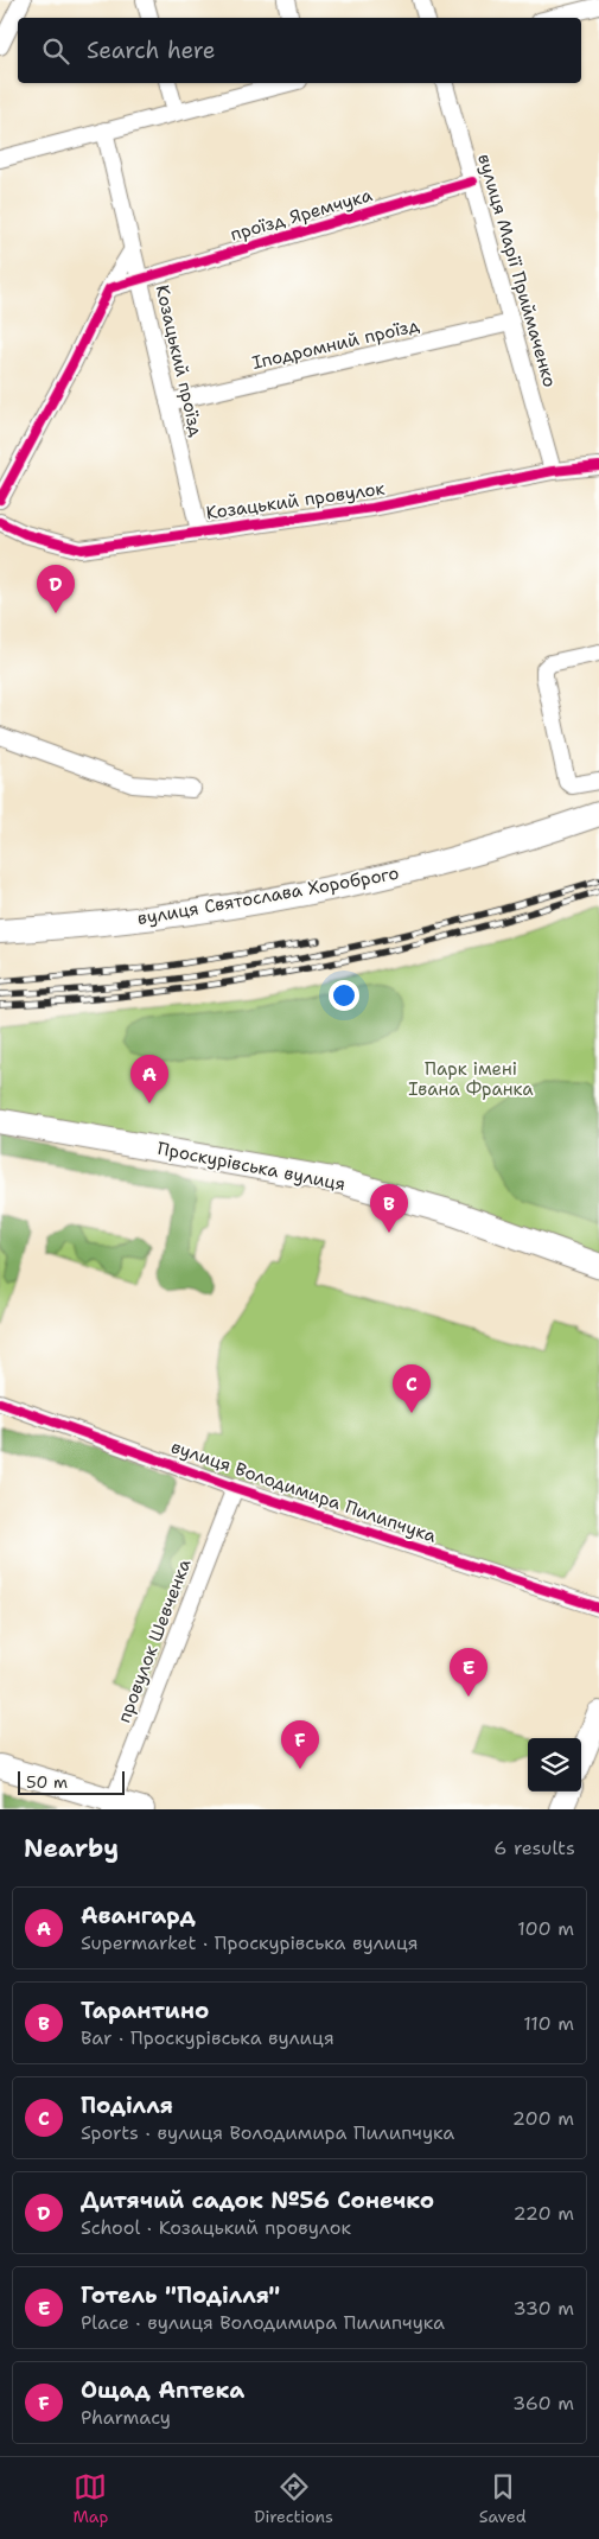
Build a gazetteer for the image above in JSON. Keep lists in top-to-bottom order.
{
  "streets": {
    "main road": ["вулиця Святослава Хороброго", "Проскурівська вулиця"],
    "street": [
      "проїзд Яремчука",
      "вулиця Марії Приймаченко",
      "Іподромний проїзд",
      "Козацький проїзд",
      "Козацький провулок",
      "вулиця Володимира Пилипчука",
      "провулок Шевченка"
    ]
  },
  "crossings": [
    ["проїзд Яремчука", "вулиця Марії Приймаченко"],
    ["проїзд Яремчука", "Козацький проїзд"],
    ["вулиця Марії Приймаченко", "Іподромний проїзд"],
    ["вулиця Марії Приймаченко", "Козацький провулок"],
    ["Іподромний проїзд", "Козацький проїзд"],
    ["Козацький проїзд", "Козацький провулок"],
    ["вулиця Володимира Пилипчука", "провулок Шевченка"]
  ],
  "parks": ["Парк імені Івана Франка"],
  "scale_bar": "50 m",
  "page": {
    "search": "Search here",
    "pins": [
      "D",
      "A",
      "B",
      "C",
      "E",
      "F"
    ],
    "scale": "50 m",
    "heading": ["Nearby", "6 results"],
    "list": [
      {
        "mark": "A",
        "name": "Авангард",
        "note": "Supermarket · Проскурівська вулиця",
        "value": "100 m"
      },
      {
        "mark": "B",
        "name": "Тарантино",
        "note": "Bar · Проскурівська вулиця",
        "value": "110 m"
      },
      {
        "mark": "C",
        "name": "Поділля",
        "note": "Sports · вулиця Володимира Пилипчука",
        "value": "200 m"
      },
      {
        "mark": "D",
        "name": "Дитячий садок №56 Сонечко",
        "note": "School · Козацький провулок",
        "value": "220 m"
      },
      {
        "mark": "E",
        "name": "Готель \"Поділля\"",
        "note": "Place · вулиця Володимира Пилипчука",
        "value": "330 m"
      },
      {
        "mark": "F",
        "name": "Ощад Аптека",
        "note": "Pharmacy",
        "value": "360 m"
      }
    ],
    "nav": ["Map", "Directions", "Saved"]
  }
}
